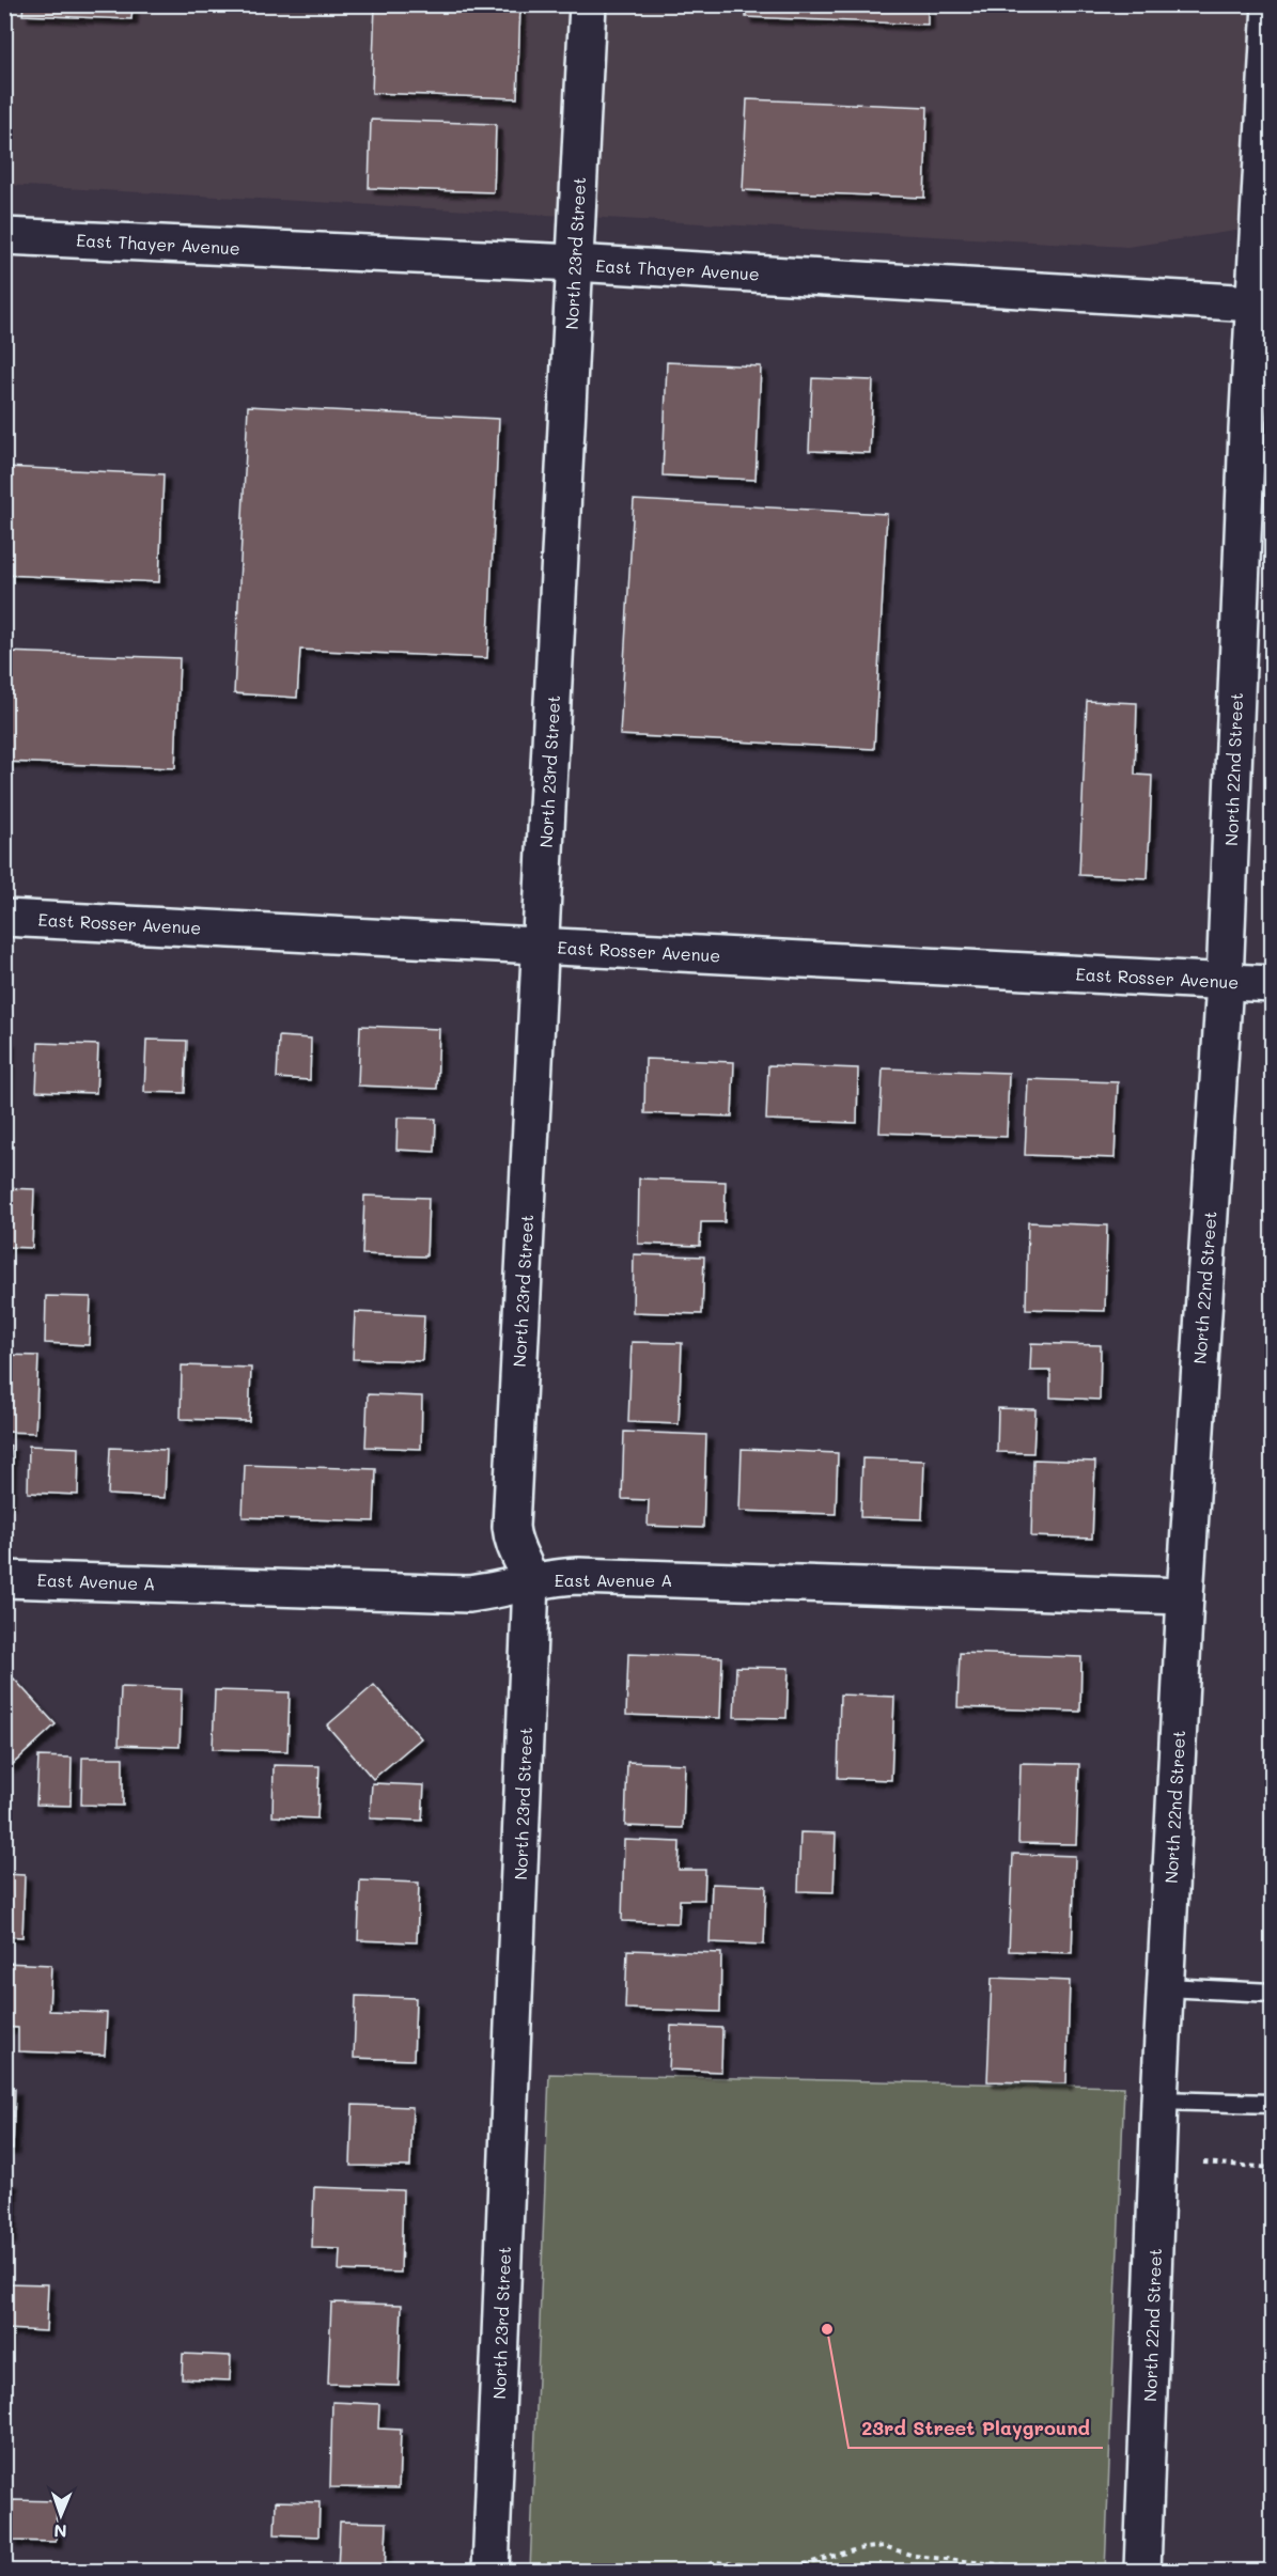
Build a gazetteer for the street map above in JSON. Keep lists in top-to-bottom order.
{
  "streets": {
    "street": [
      "East Thayer Avenue",
      "North 23rd Street",
      "North 22nd Street",
      "East Rosser Avenue",
      "East Avenue A"
    ]
  },
  "crossings": [
    ["East Thayer Avenue", "North 23rd Street"],
    ["East Thayer Avenue", "North 22nd Street"],
    ["North 23rd Street", "East Rosser Avenue"],
    ["North 23rd Street", "East Avenue A"],
    ["North 22nd Street", "East Rosser Avenue"],
    ["North 22nd Street", "East Avenue A"]
  ],
  "places": ["23rd Street Playground"],
  "north": "bottom"
}
